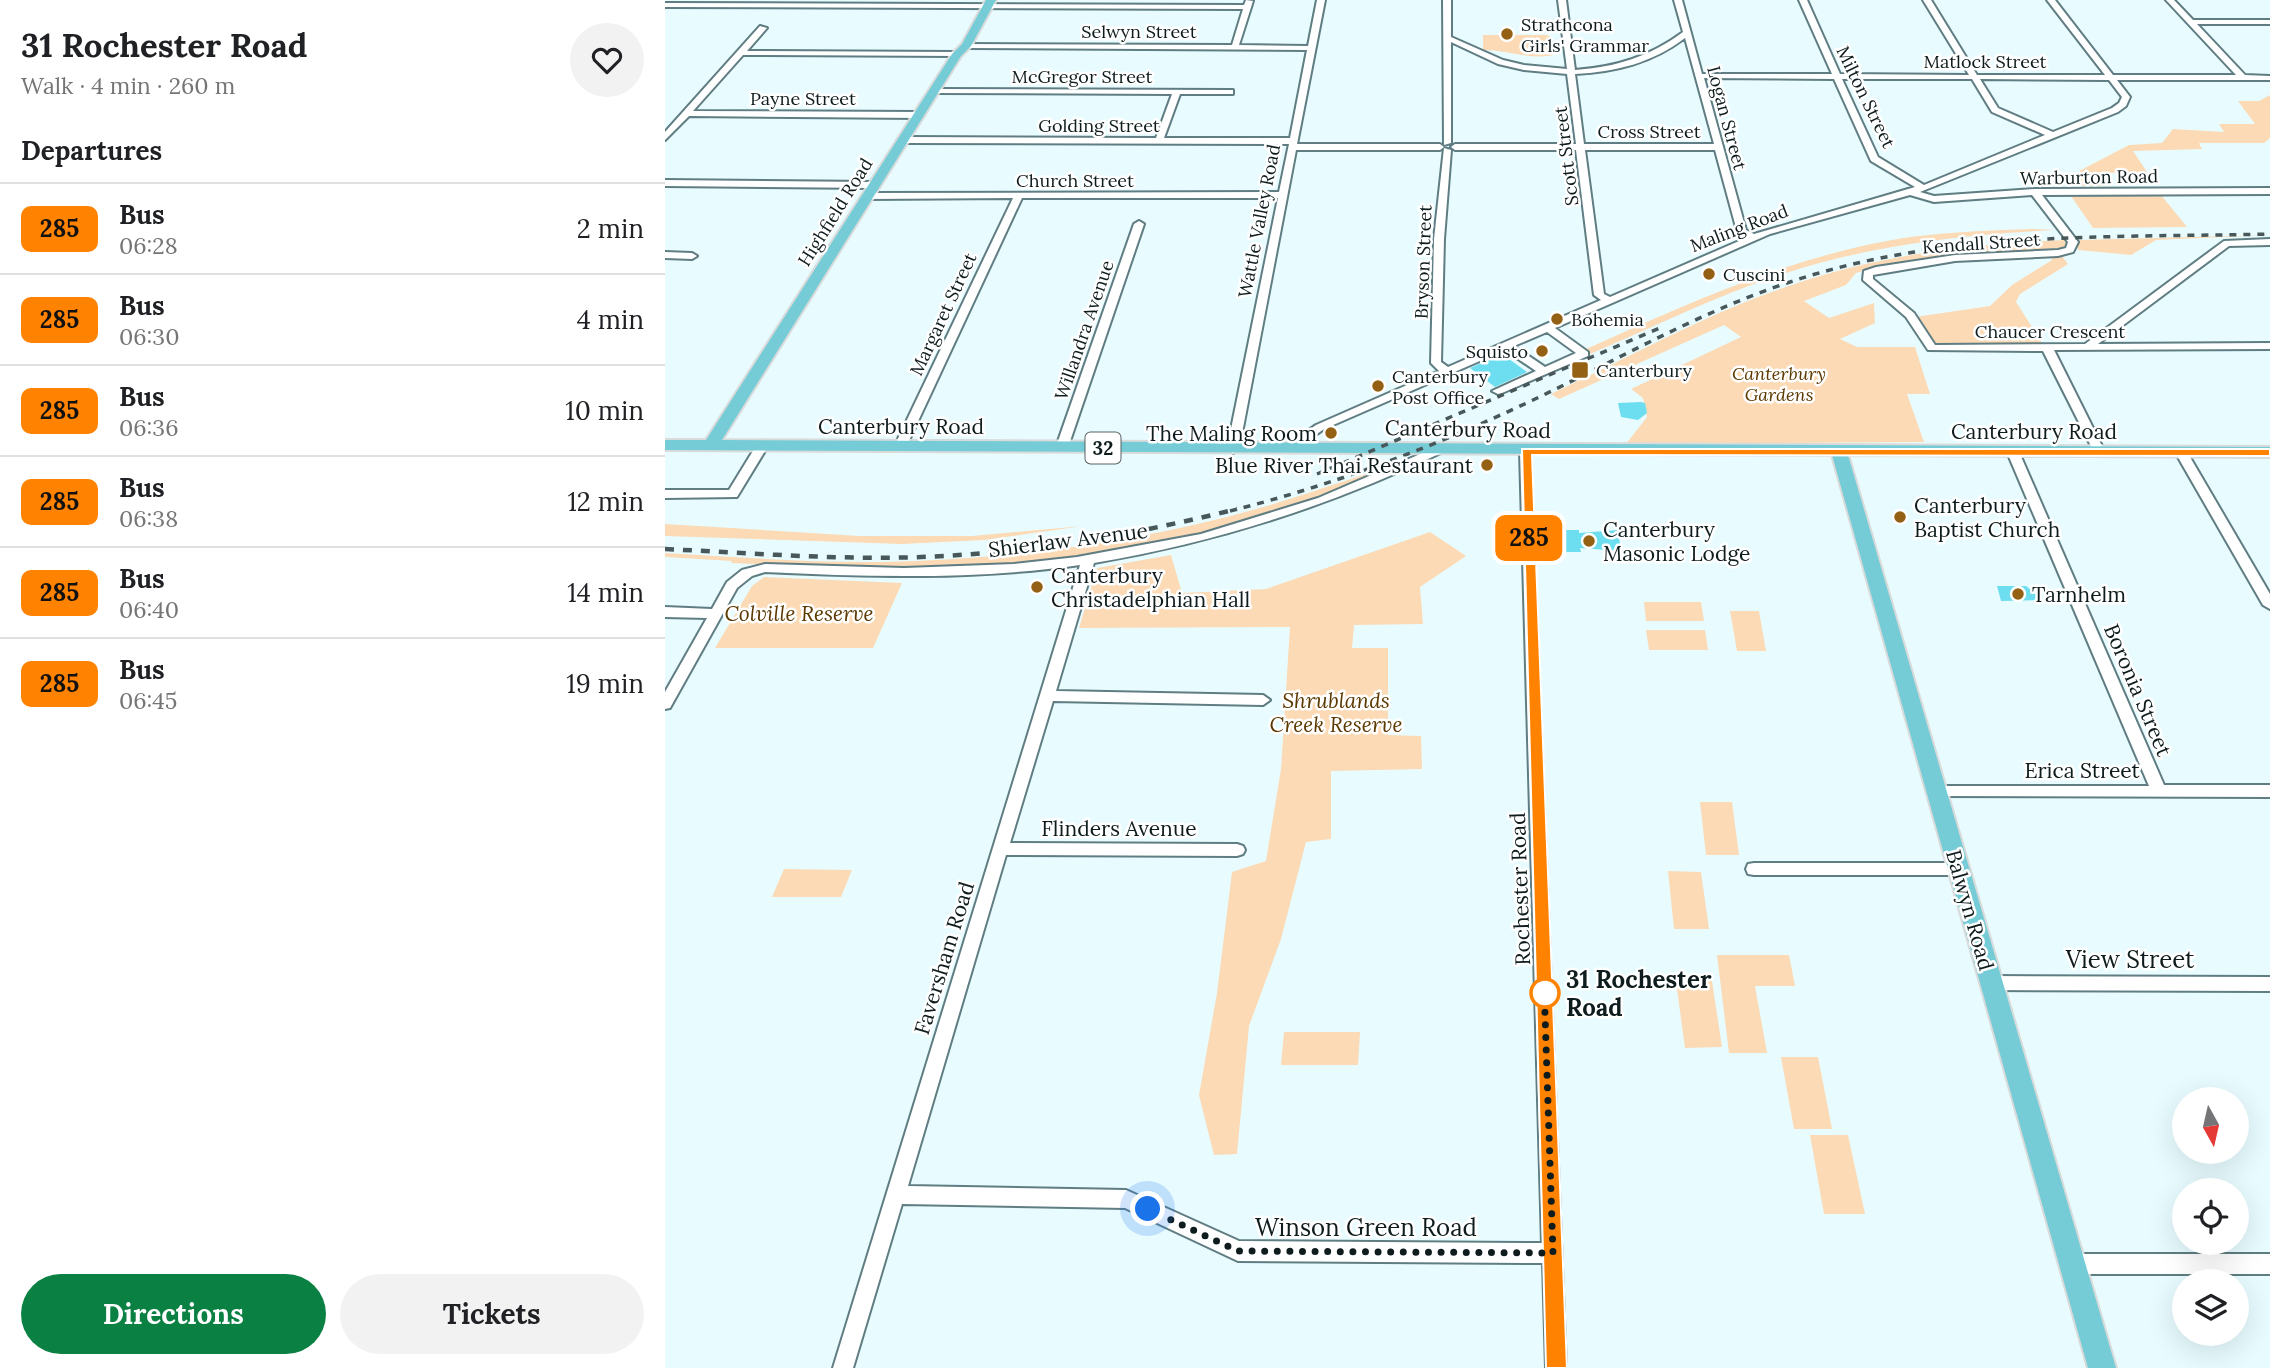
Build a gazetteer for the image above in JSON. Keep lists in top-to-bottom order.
{
  "streets": {
    "main road": [
      "Highfield Road",
      "Canterbury Road",
      "32",
      "Balwyn Road"
    ],
    "street": [
      "Selwyn Street",
      "Matlock Street",
      "McGregor Street",
      "Milton Street",
      "Payne Street",
      "Logan Street",
      "Golding Street",
      "Cross Street",
      "Scott Street",
      "Warburton Road",
      "Church Street",
      "Wattle Valley Road",
      "Maling Road",
      "Kendall Street",
      "Bryson Street",
      "Margaret Street",
      "Willandra Avenue",
      "Chaucer Crescent",
      "Shierlaw Avenue",
      "Boronia Street",
      "Erica Street",
      "Flinders Avenue",
      "Rochester Road",
      "Faversham Road",
      "View Street",
      "Winson Green Road"
    ]
  },
  "crossings": [
    ["Selwyn Street", "Highfield Road"],
    ["Selwyn Street", "Wattle Valley Road"],
    ["Matlock Street", "Milton Street"],
    ["Matlock Street", "Logan Street"],
    ["Matlock Street", "Maling Road"],
    ["McGregor Street", "Highfield Road"],
    ["Milton Street", "Maling Road"],
    ["Payne Street", "Highfield Road"],
    ["Logan Street", "Cross Street"],
    ["Logan Street", "Maling Road"],
    ["Golding Street", "Cross Street"],
    ["Golding Street", "Highfield Road"],
    ["Golding Street", "Wattle Valley Road"],
    ["Cross Street", "Scott Street"],
    ["Cross Street", "Wattle Valley Road"],
    ["Cross Street", "Bryson Street"],
    ["Scott Street", "Maling Road"],
    ["Warburton Road", "Maling Road"],
    ["Warburton Road", "Kendall Street"],
    ["Church Street", "Highfield Road"],
    ["Church Street", "Wattle Valley Road"],
    ["Church Street", "Margaret Street"],
    ["Highfield Road", "Canterbury Road"],
    ["Wattle Valley Road", "Canterbury Road"],
    ["Maling Road", "Bryson Street"],
    ["Maling Road", "Canterbury Road"],
    ["Kendall Street", "Chaucer Crescent"],
    ["Margaret Street", "Canterbury Road"],
    ["Willandra Avenue", "Canterbury Road"],
    ["Canterbury Road", "Shierlaw Avenue"],
    ["Canterbury Road", "Boronia Street"],
    ["Canterbury Road", "Rochester Road"],
    ["Canterbury Road", "Balwyn Road"],
    ["Shierlaw Avenue", "Faversham Road"],
    ["Boronia Street", "Erica Street"],
    ["Erica Street", "Balwyn Road"],
    ["Flinders Avenue", "Faversham Road"],
    ["Rochester Road", "Winson Green Road"],
    ["Balwyn Road", "View Street"],
    ["Faversham Road", "Winson Green Road"]
  ],
  "parks": ["Canterbury Gardens", "Colville Reserve", "Shrublands Creek Reserve"],
  "places": {
    "other": [
      "Strathcona Girls' Grammar",
      "Cuscini",
      "Bohemia",
      "Squisto",
      "Canterbury Post Office",
      "The Maling Room",
      "Blue River Thai Restaurant",
      "Canterbury Baptist Church",
      "Canterbury Masonic Lodge",
      "Canterbury Christadelphian Hall",
      "Tarnhelm",
      "31 Rochester Road"
    ],
    "transit": ["Canterbury"]
  },
  "lines": ["bus line 285"],
  "north": "bottom",
  "page": {
    "heading": [
      ["31 Rochester Road", "Walk · 4 min · 260 m"],
      "Departures"
    ],
    "on_map": "285",
    "list": [
      {
        "mark": "285",
        "name": "Bus",
        "note": "06:28",
        "value": "2 min"
      },
      {
        "mark": "285",
        "name": "Bus",
        "note": "06:30",
        "value": "4 min"
      },
      {
        "mark": "285",
        "name": "Bus",
        "note": "06:36",
        "value": "10 min"
      },
      {
        "mark": "285",
        "name": "Bus",
        "note": "06:38",
        "value": "12 min"
      },
      {
        "mark": "285",
        "name": "Bus",
        "note": "06:40",
        "value": "14 min"
      },
      {
        "mark": "285",
        "name": "Bus",
        "note": "06:45",
        "value": "19 min"
      }
    ],
    "buttons": ["Directions", "Tickets"]
  }
}
